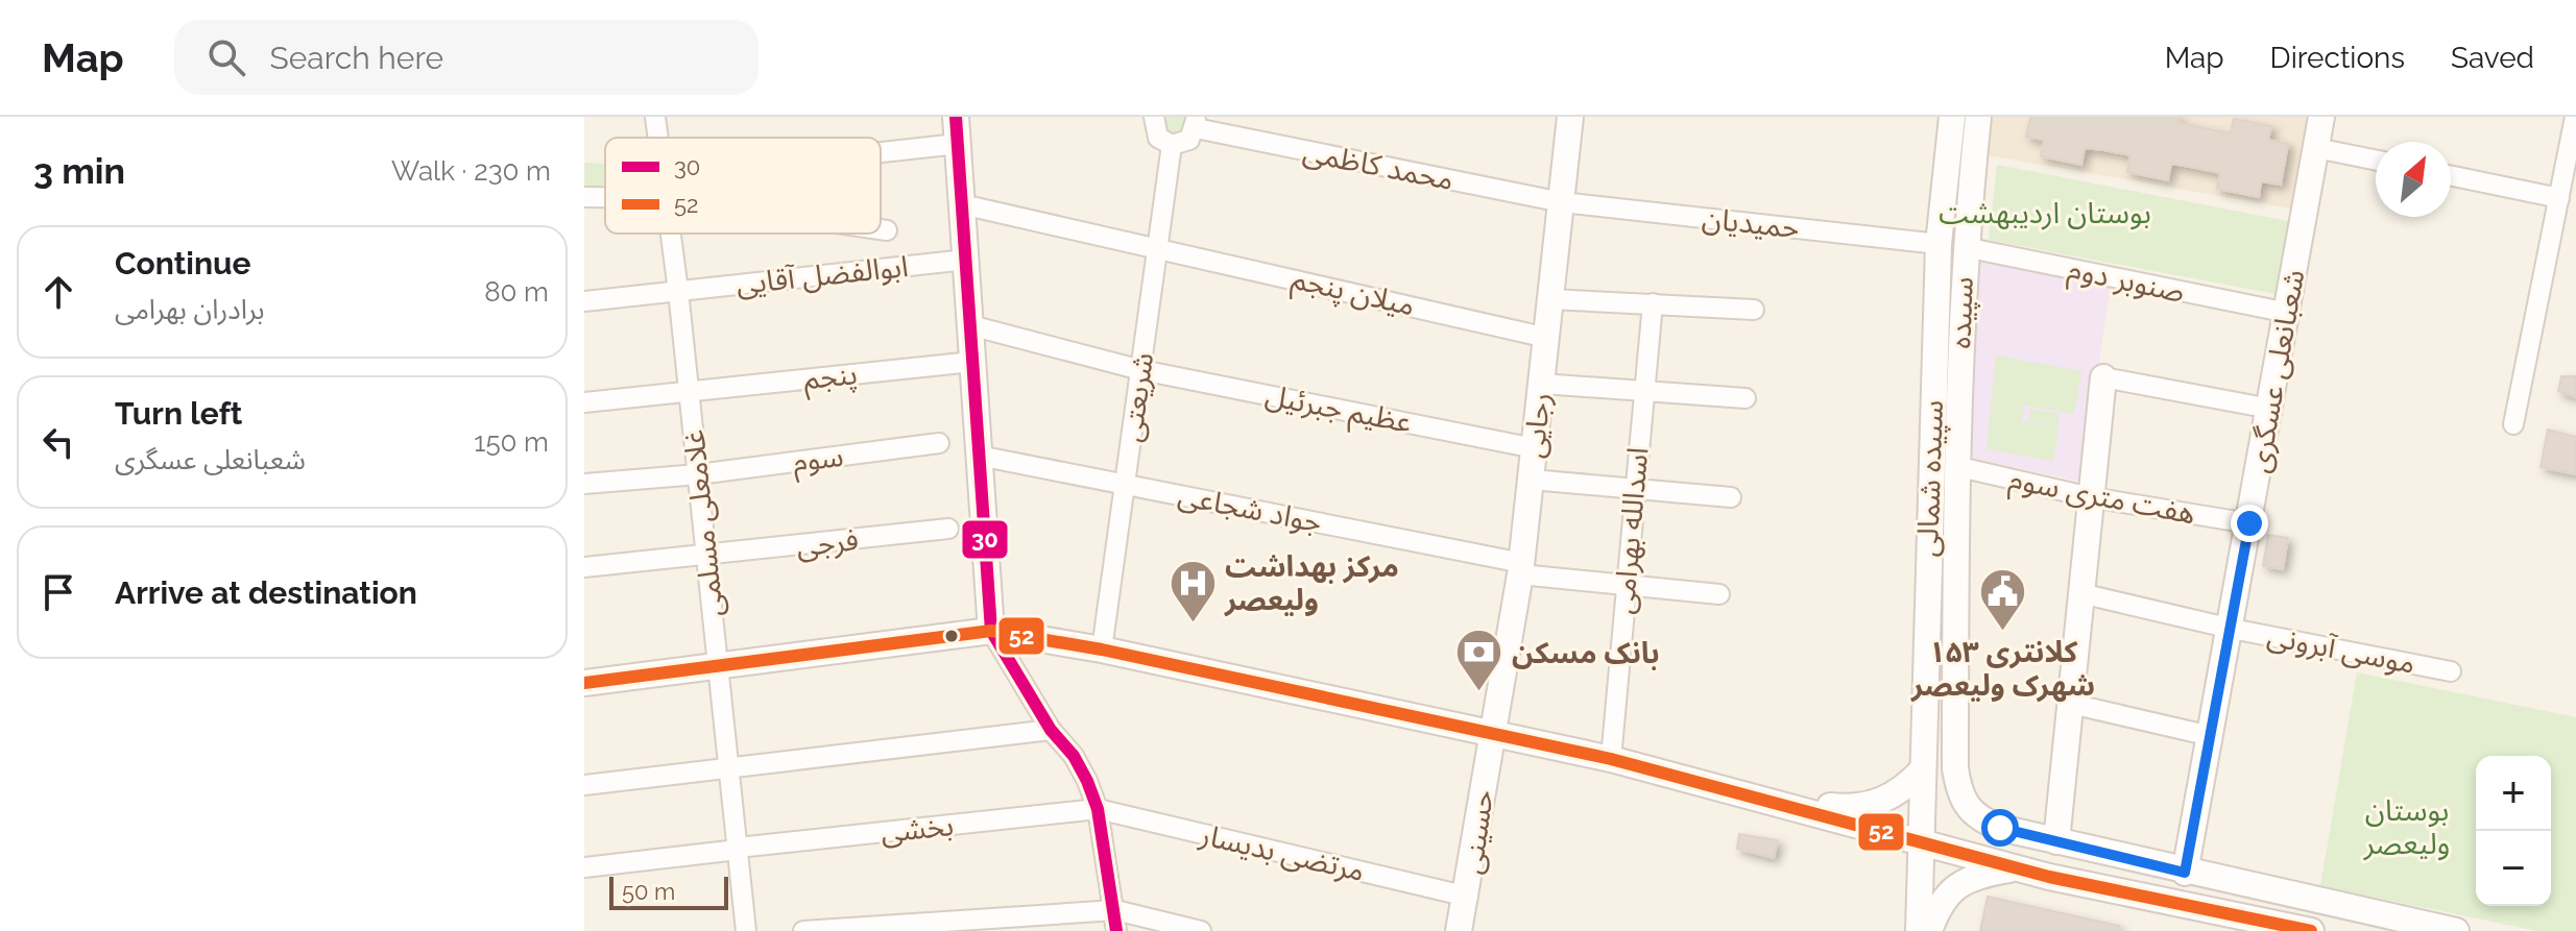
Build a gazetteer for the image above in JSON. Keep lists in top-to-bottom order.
{
  "streets": {
    "main road": [
      "سپیده",
      "شعبانعلی عسگری",
      "رجایی",
      "سپیده شمالی",
      "حسینی"
    ],
    "street": [
      "محمد کاظمی",
      "حمیدیان",
      "ابوالفضل آقایی",
      "صنوبر دوم",
      "میلان پنجم",
      "پنجم",
      "شریعتی",
      "عظیم جبرئیل",
      "سوم",
      "هفت متری سوم",
      "جواد شجاعی",
      "غلامعلی مسلمی",
      "اسدالله بهرامی",
      "فرجی",
      "موسی آبرونی",
      "بخشی",
      "مرتضی بدیسار"
    ]
  },
  "crossings": [
    ["محمد کاظمی", "حمیدیان"],
    ["محمد کاظمی", "رجایی"],
    ["حمیدیان", "رجایی"],
    ["حمیدیان", "سپیده شمالی"],
    ["ابوالفضل آقایی", "غلامعلی مسلمی"],
    ["صنوبر دوم", "سپیده"],
    ["صنوبر دوم", "شعبانعلی عسگری"],
    ["میلان پنجم", "شریعتی"],
    ["میلان پنجم", "رجایی"],
    ["سپیده", "سپیده شمالی"],
    ["سپیده", "هفت متری سوم"],
    ["شعبانعلی عسگری", "هفت متری سوم"],
    ["شعبانعلی عسگری", "موسی آبرونی"],
    ["پنجم", "غلامعلی مسلمی"],
    ["شریعتی", "عظیم جبرئیل"],
    ["شریعتی", "جواد شجاعی"],
    ["عظیم جبرئیل", "رجایی"],
    ["رجایی", "جواد شجاعی"],
    ["رجایی", "حسینی"],
    ["سوم", "غلامعلی مسلمی"],
    ["جواد شجاعی", "اسدالله بهرامی"],
    ["غلامعلی مسلمی", "فرجی"],
    ["غلامعلی مسلمی", "بخشی"],
    ["بخشی", "مرتضی بدیسار"],
    ["حسینی", "مرتضی بدیسار"]
  ],
  "parks": ["بوستان اردیبهشت", "بوستان ولیعصر"],
  "places": {
    "hospital": ["مرکز بهداشت ولیعصر"],
    "public building": ["کلانتری ۱۵۳ شهرک ولیعصر"],
    "bank": ["بانک مسکن"]
  },
  "lines": ["transit line 30", "transit line 52"],
  "legend": ["30", "52"],
  "scale_bar": "50 m",
  "north": "top right",
  "page": {
    "header": "Map",
    "search": "Search here",
    "nav": ["Map", "Directions", "Saved"],
    "heading": ["3 min", "Walk · 230 m"],
    "list": [
      ["Continue", "برادران بهرامی", "80 m"],
      ["Turn left", "شعبانعلی عسگری", "150 m"],
      "Arrive at destination"
    ],
    "map_buttons": ["+", "−"],
    "scale": "50 m"
  }
}
